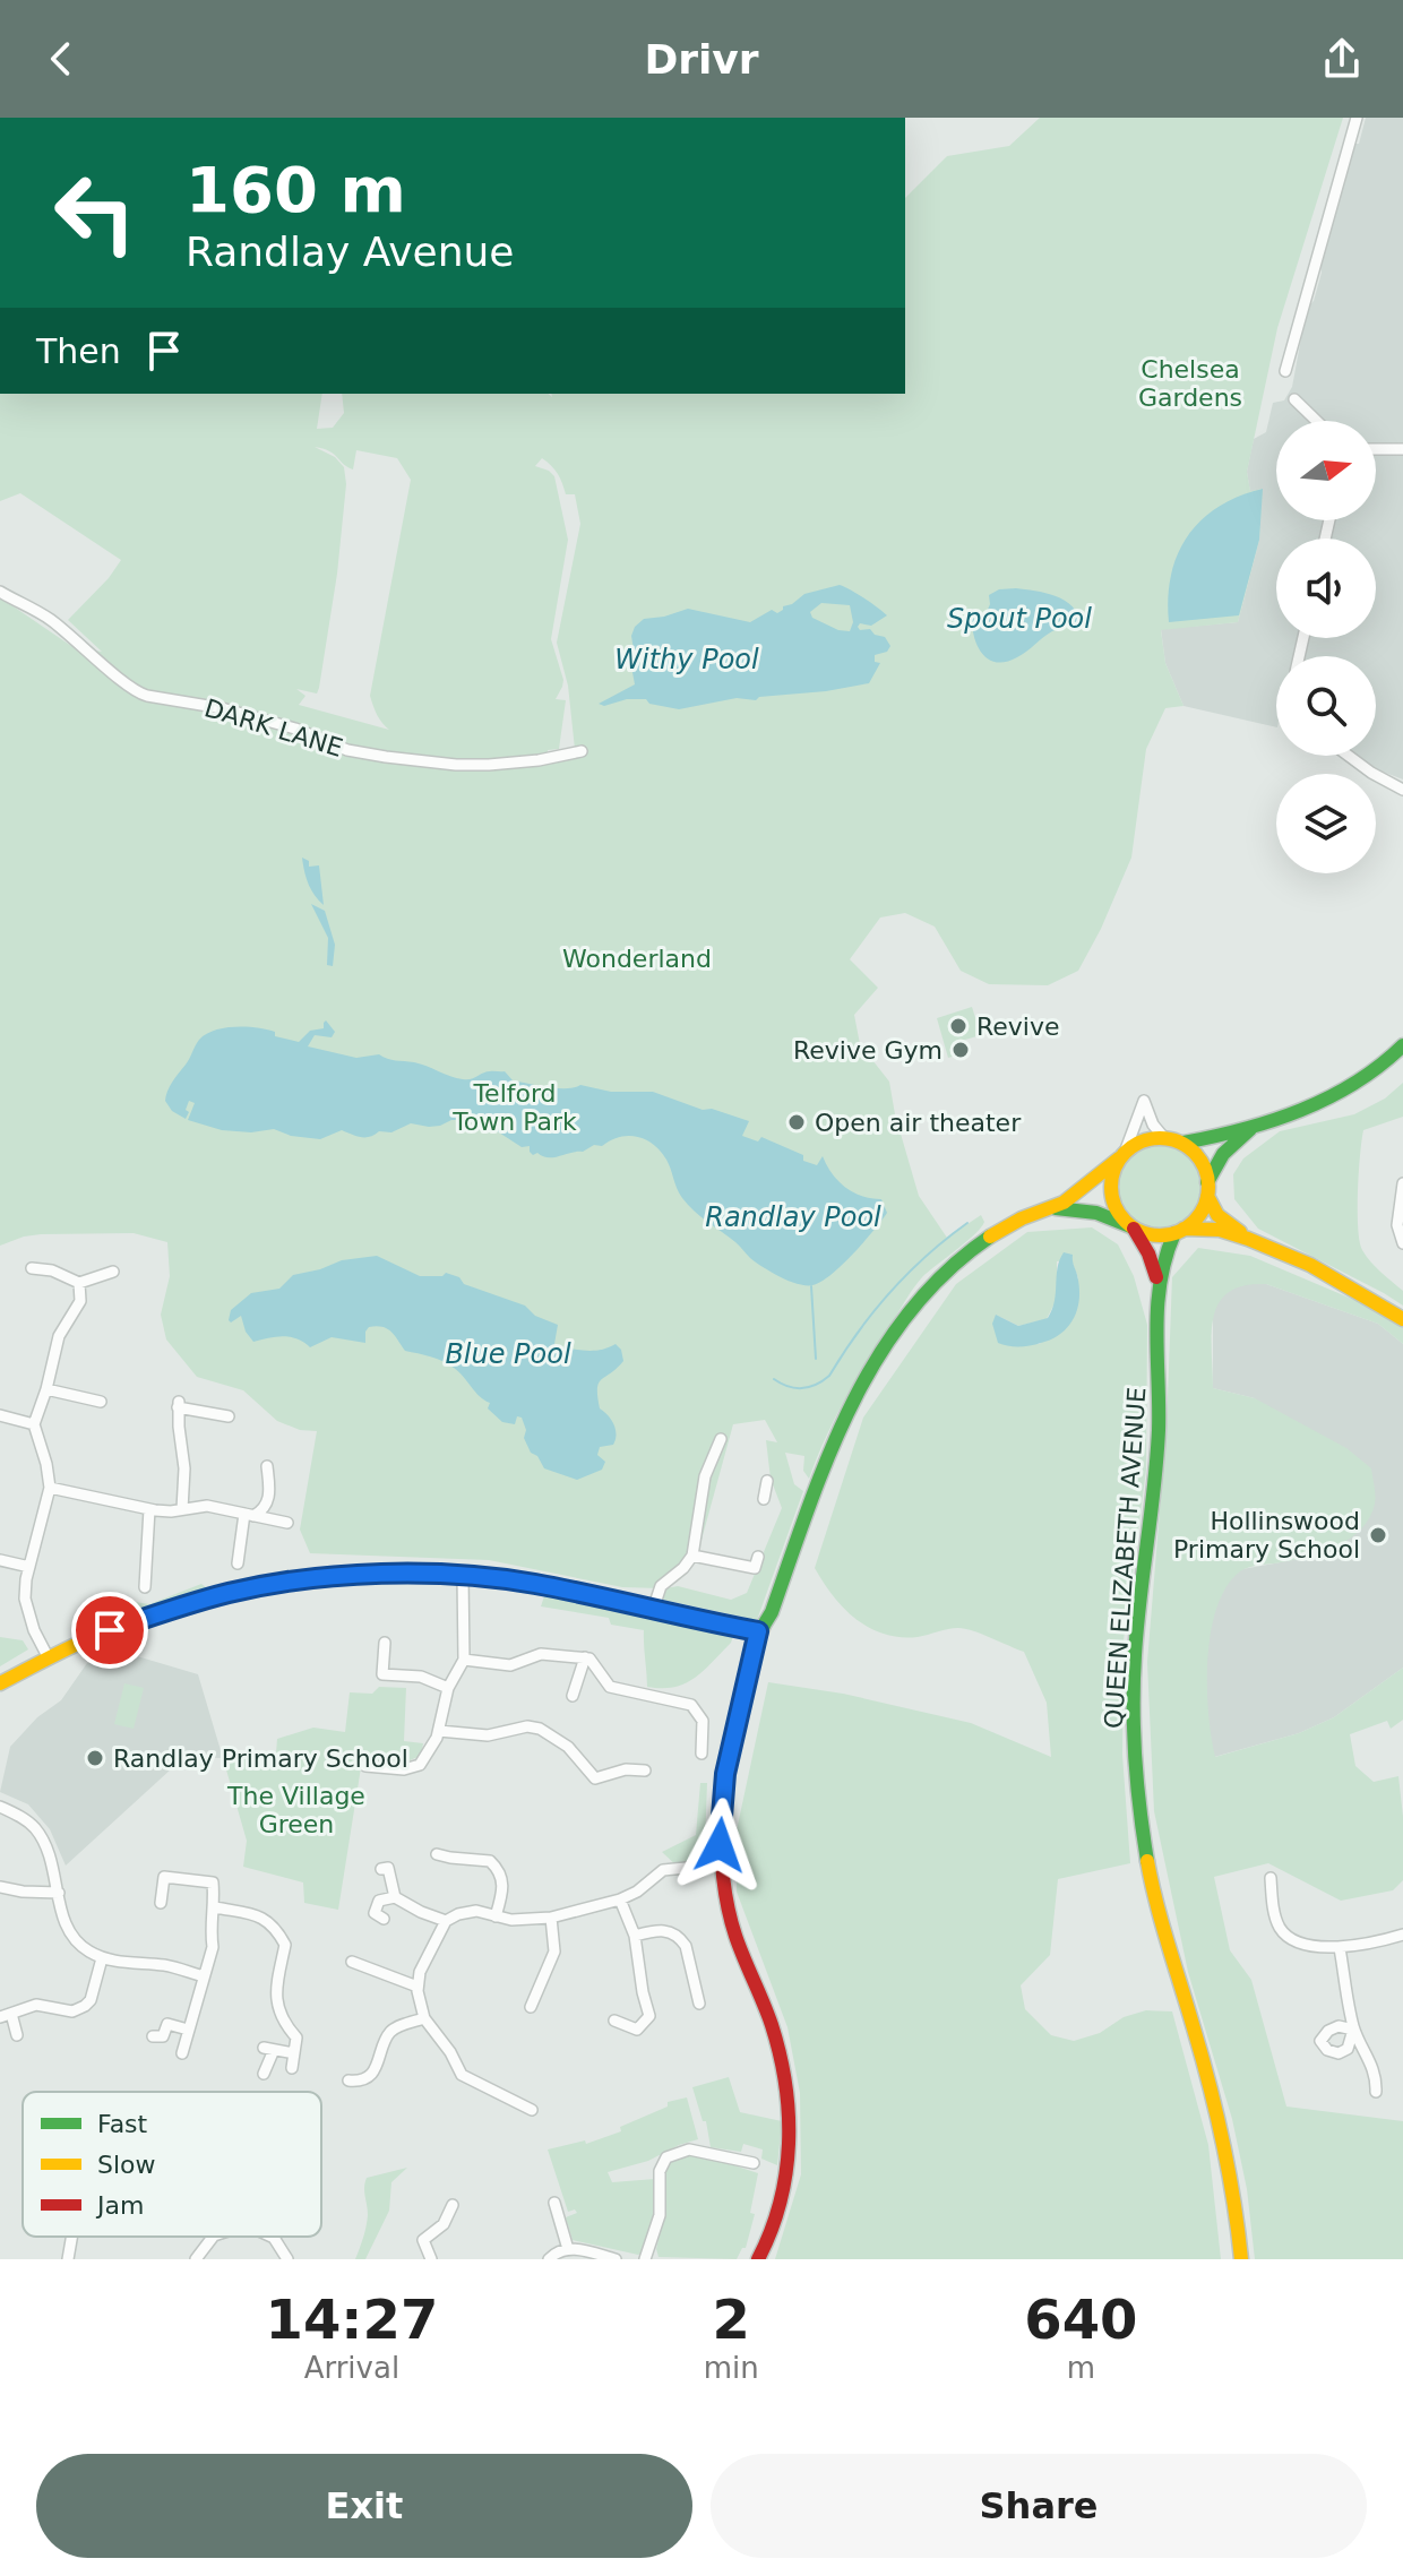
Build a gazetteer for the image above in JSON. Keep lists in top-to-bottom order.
{
  "streets": {
    "street": ["DARK LANE", "QUEEN ELIZABETH AVENUE"]
  },
  "water": [
    "Spout Pool",
    "Withy Pool",
    "Randlay Pool",
    "Blue Pool"
  ],
  "parks": [
    "Chelsea Gardens",
    "Wonderland",
    "Telford Town Park",
    "The Village Green"
  ],
  "places": [
    "Revive",
    "Revive Gym",
    "Open air theater",
    "Hollinswood Primary School",
    "Randlay Primary School"
  ],
  "legend": ["Fast", "Slow", "Jam"],
  "north": "right",
  "page": {
    "header": "Drivr",
    "turn": ["160 m", "Randlay Avenue"],
    "then": "Then",
    "eta": [
      "14:27",
      "Arrival",
      "2",
      "min",
      "640",
      "m"
    ],
    "buttons": ["Exit", "Share"]
  }
}
